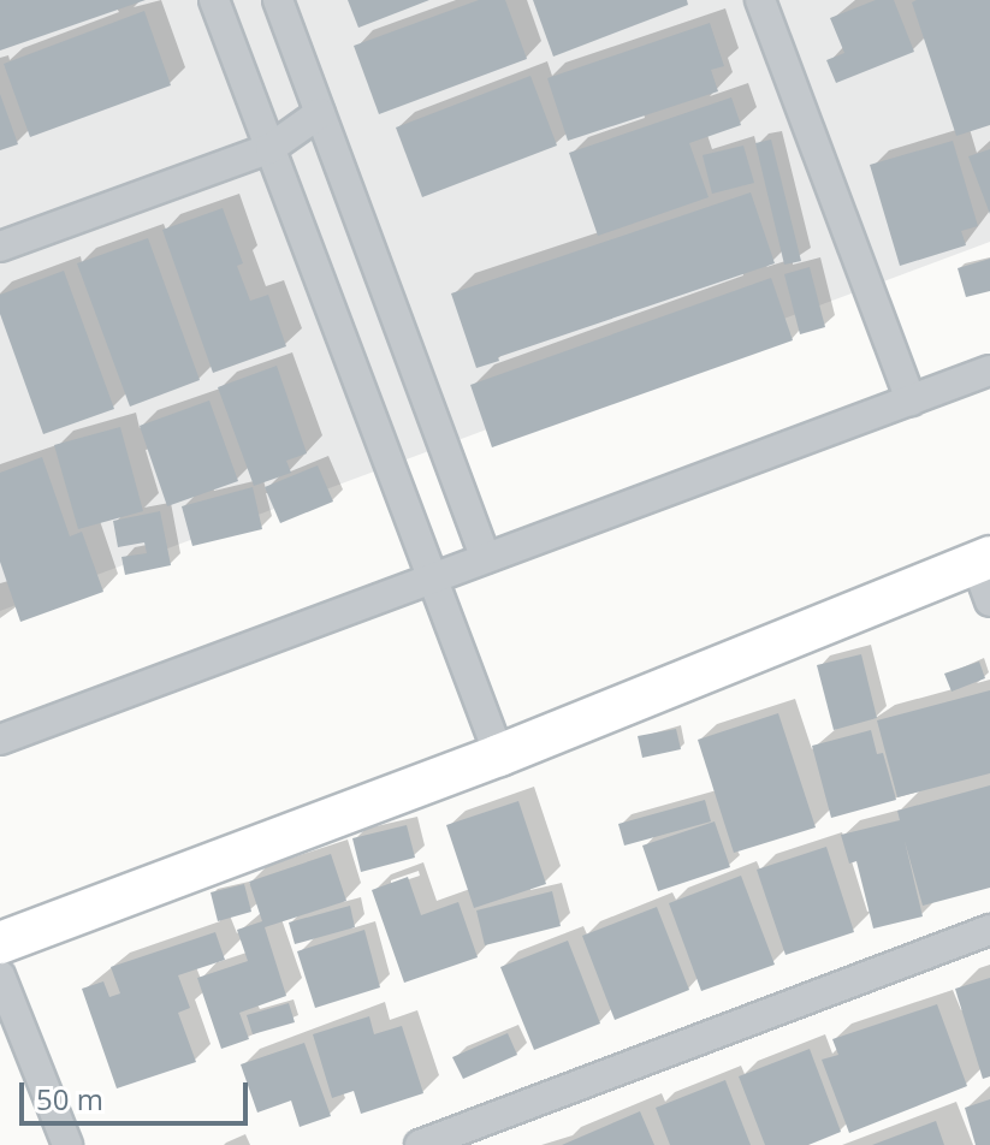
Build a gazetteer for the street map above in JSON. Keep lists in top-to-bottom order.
{
  "scale_bar": "50 m"
}
